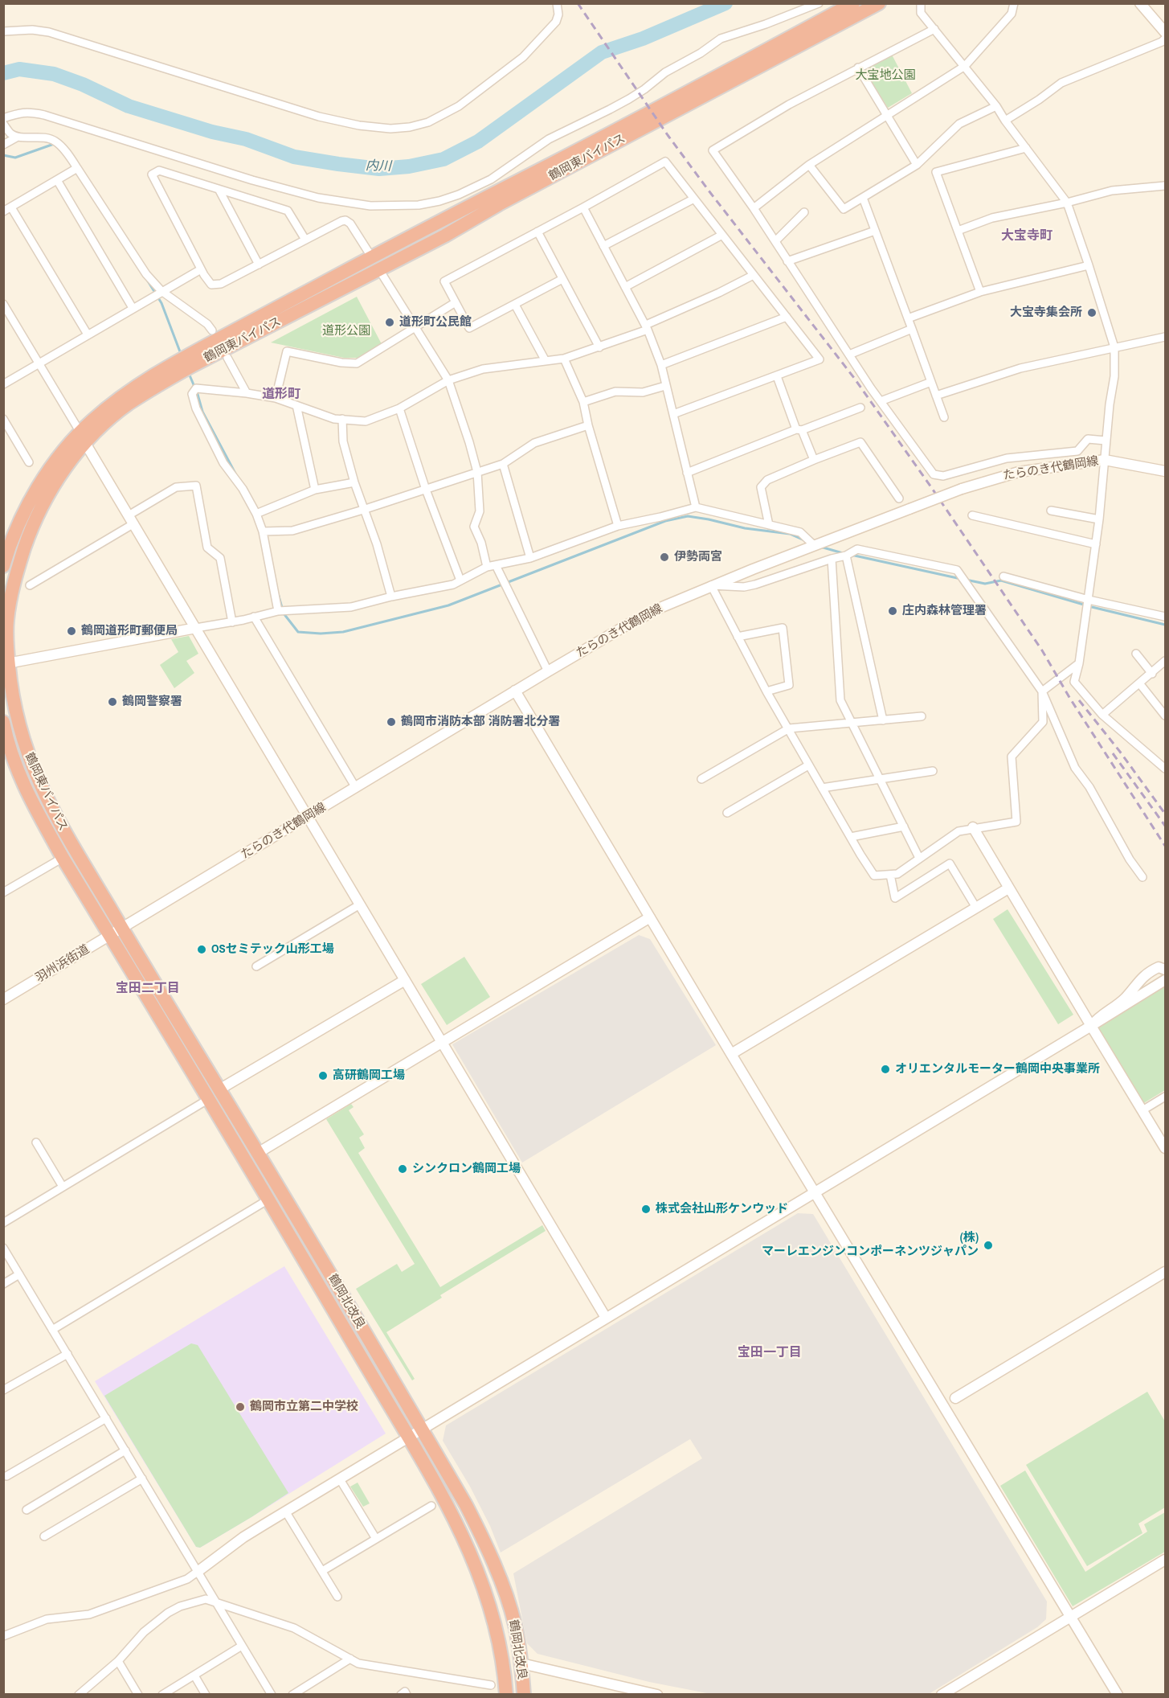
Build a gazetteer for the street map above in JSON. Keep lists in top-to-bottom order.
{
  "streets": {
    "highway": ["鶴岡東バイパス", "鶴岡北改良"],
    "street": ["たらのき代鶴岡線", "羽州浜街道"]
  },
  "crossings": [
    ["鶴岡東バイパス", "たらのき代鶴岡線"],
    ["鶴岡東バイパス", "羽州浜街道"],
    ["鶴岡東バイパス", "鶴岡北改良"],
    ["たらのき代鶴岡線", "羽州浜街道"],
    ["たらのき代鶴岡線", "鶴岡北改良"],
    ["羽州浜街道", "鶴岡北改良"]
  ],
  "districts": [
    "大宝寺町",
    "道形町",
    "宝田二丁目",
    "宝田一丁目"
  ],
  "water": ["内川"],
  "parks": ["大宝地公園", "道形公園"],
  "places": [
    "大宝寺集会所",
    "道形町公民館",
    "伊勢両宮",
    "庄内森林管理署",
    "鶴岡道形町郵便局",
    "鶴岡警察署",
    "鶴岡市消防本部 消防署北分署",
    "OSセミテック山形工場",
    "オリエンタルモーター鶴岡中央事業所",
    "高研鶴岡工場",
    "シンクロン鶴岡工場",
    "株式会社山形ケンウッド",
    "(株) マーレエンジンコンポーネンツジャパン",
    "鶴岡市立第二中学校"
  ]
}
